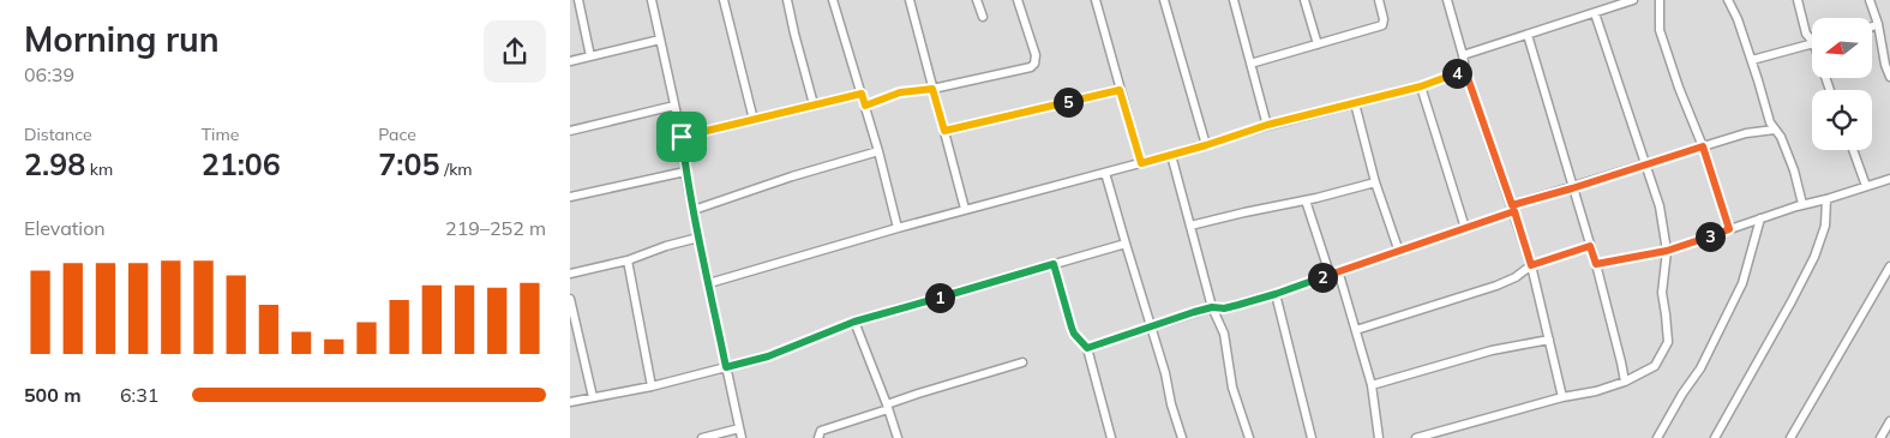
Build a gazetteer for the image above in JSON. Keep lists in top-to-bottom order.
{
  "north": "left",
  "page": {
    "heading": ["Morning run", "06:39"],
    "pins": [
      "4",
      "5",
      "3",
      "2",
      "1"
    ],
    "stats": [
      ["Distance", "2.98 km"],
      ["Time", "21:06"],
      ["Pace", "7:05 /km"]
    ],
    "chart": ["Elevation", "219–252 m"],
    "list": [
      {
        "name": "500 m",
        "note": "6:31"
      }
    ]
  }
}
